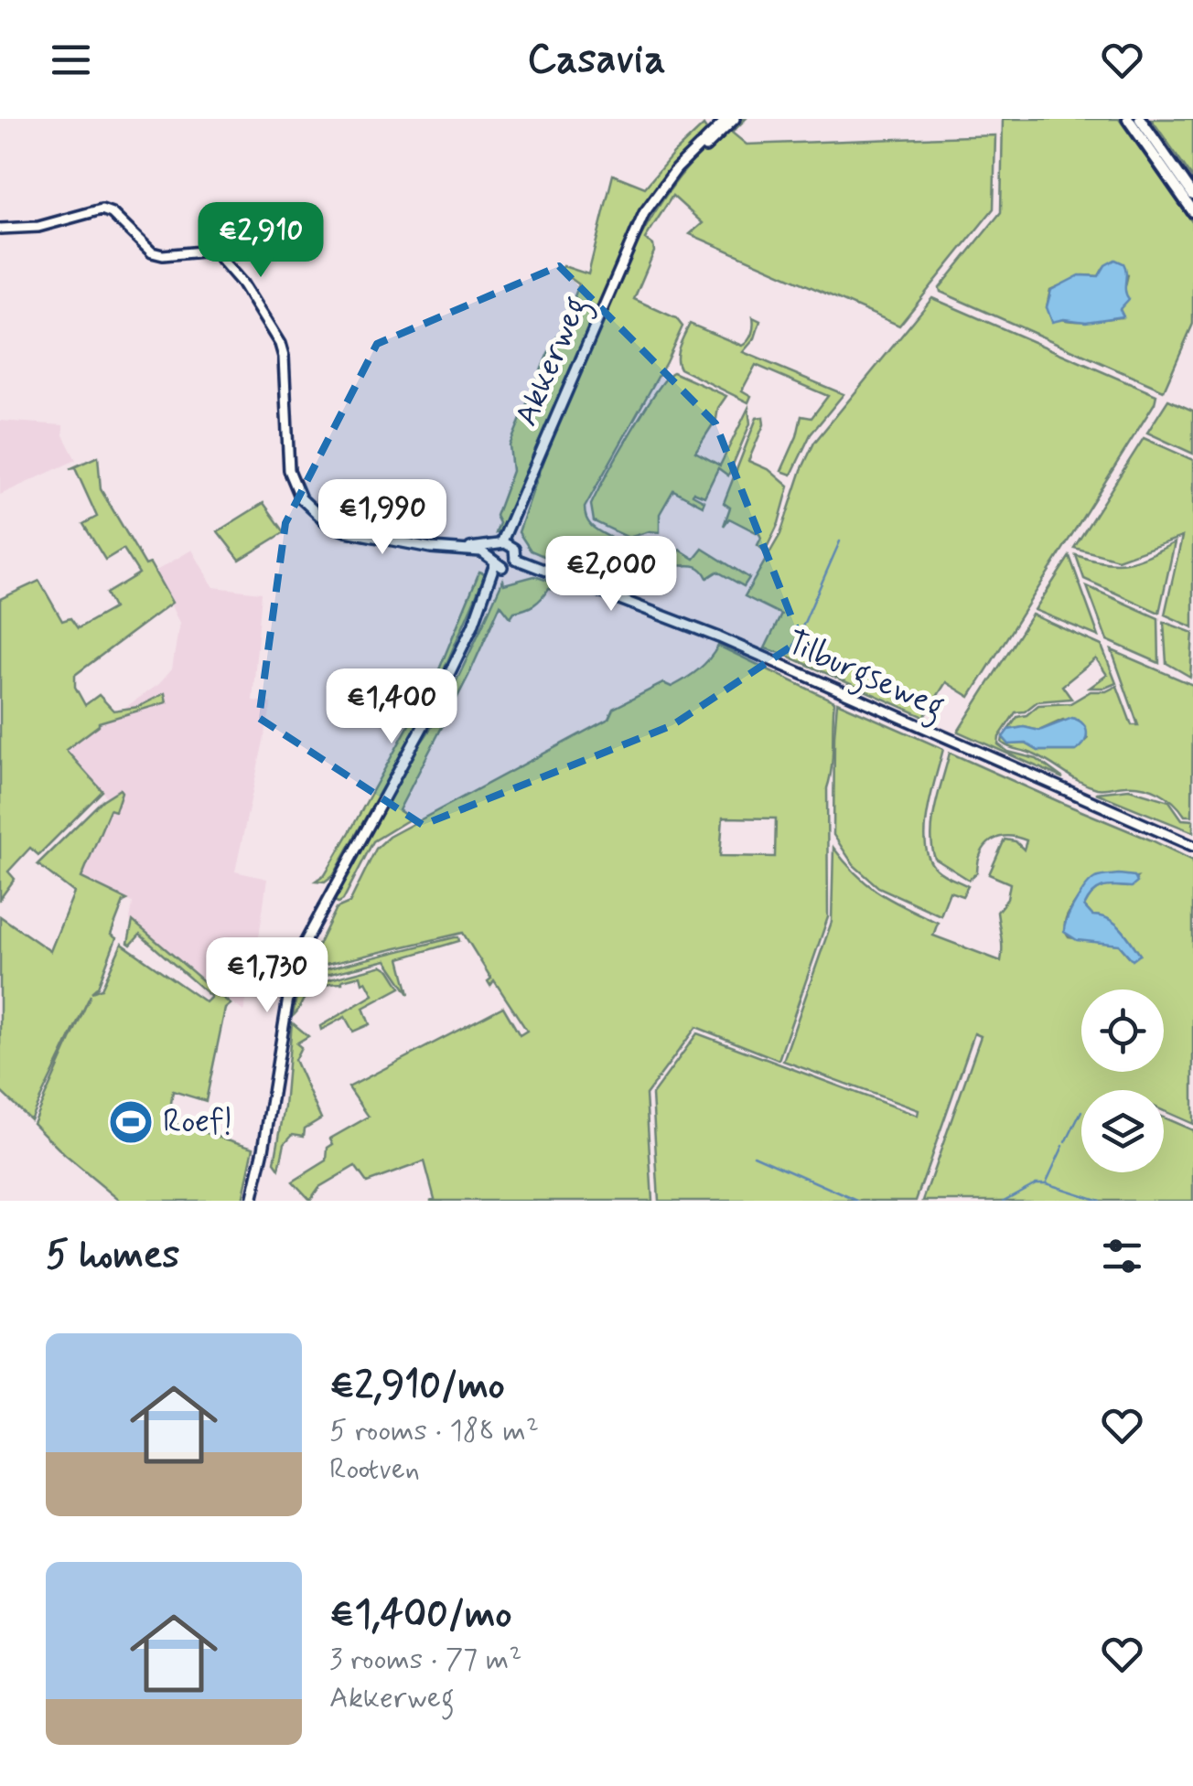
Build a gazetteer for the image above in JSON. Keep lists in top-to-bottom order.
{
  "streets": {
    "street": ["Akkerweg", "Tilburgseweg"]
  },
  "crossings": [
    ["Akkerweg", "Tilburgseweg"]
  ],
  "places": {
    "sports": ["Roef!"]
  },
  "page": {
    "header": "Casavia",
    "price": [
      "€2,910",
      "€1,990",
      "€2,000",
      "€1,400",
      "€1,730"
    ],
    "heading": "5 homes",
    "list": [
      {
        "name": "€2,910/mo",
        "note": "5 rooms · 188 m² · Rootven"
      },
      {
        "name": "€1,400/mo",
        "note": "3 rooms · 77 m² · Akkerweg"
      }
    ]
  }
}
